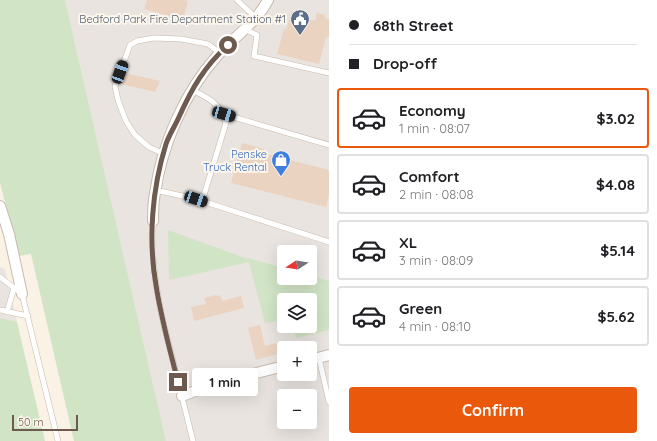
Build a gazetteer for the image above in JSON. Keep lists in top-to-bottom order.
{
  "places": {
    "public building": ["Bedford Park Fire Department Station #1"],
    "shop": ["Penske Truck Rental"]
  },
  "scale_bar": "50 m",
  "north": "left",
  "page": {
    "banner": ["68th Street", "Drop-off"],
    "list": [
      {
        "name": "Economy",
        "note": "1 min · 08:07",
        "value": "$3.02"
      },
      {
        "name": "Comfort",
        "note": "2 min · 08:08",
        "value": "$4.08"
      },
      {
        "name": "XL",
        "note": "3 min · 08:09",
        "value": "$5.14"
      },
      {
        "name": "Green",
        "note": "4 min · 08:10",
        "value": "$5.62"
      }
    ],
    "map_buttons": ["+", "−"],
    "bubble": "1 min",
    "buttons": "Confirm",
    "scale": "50 m"
  }
}
